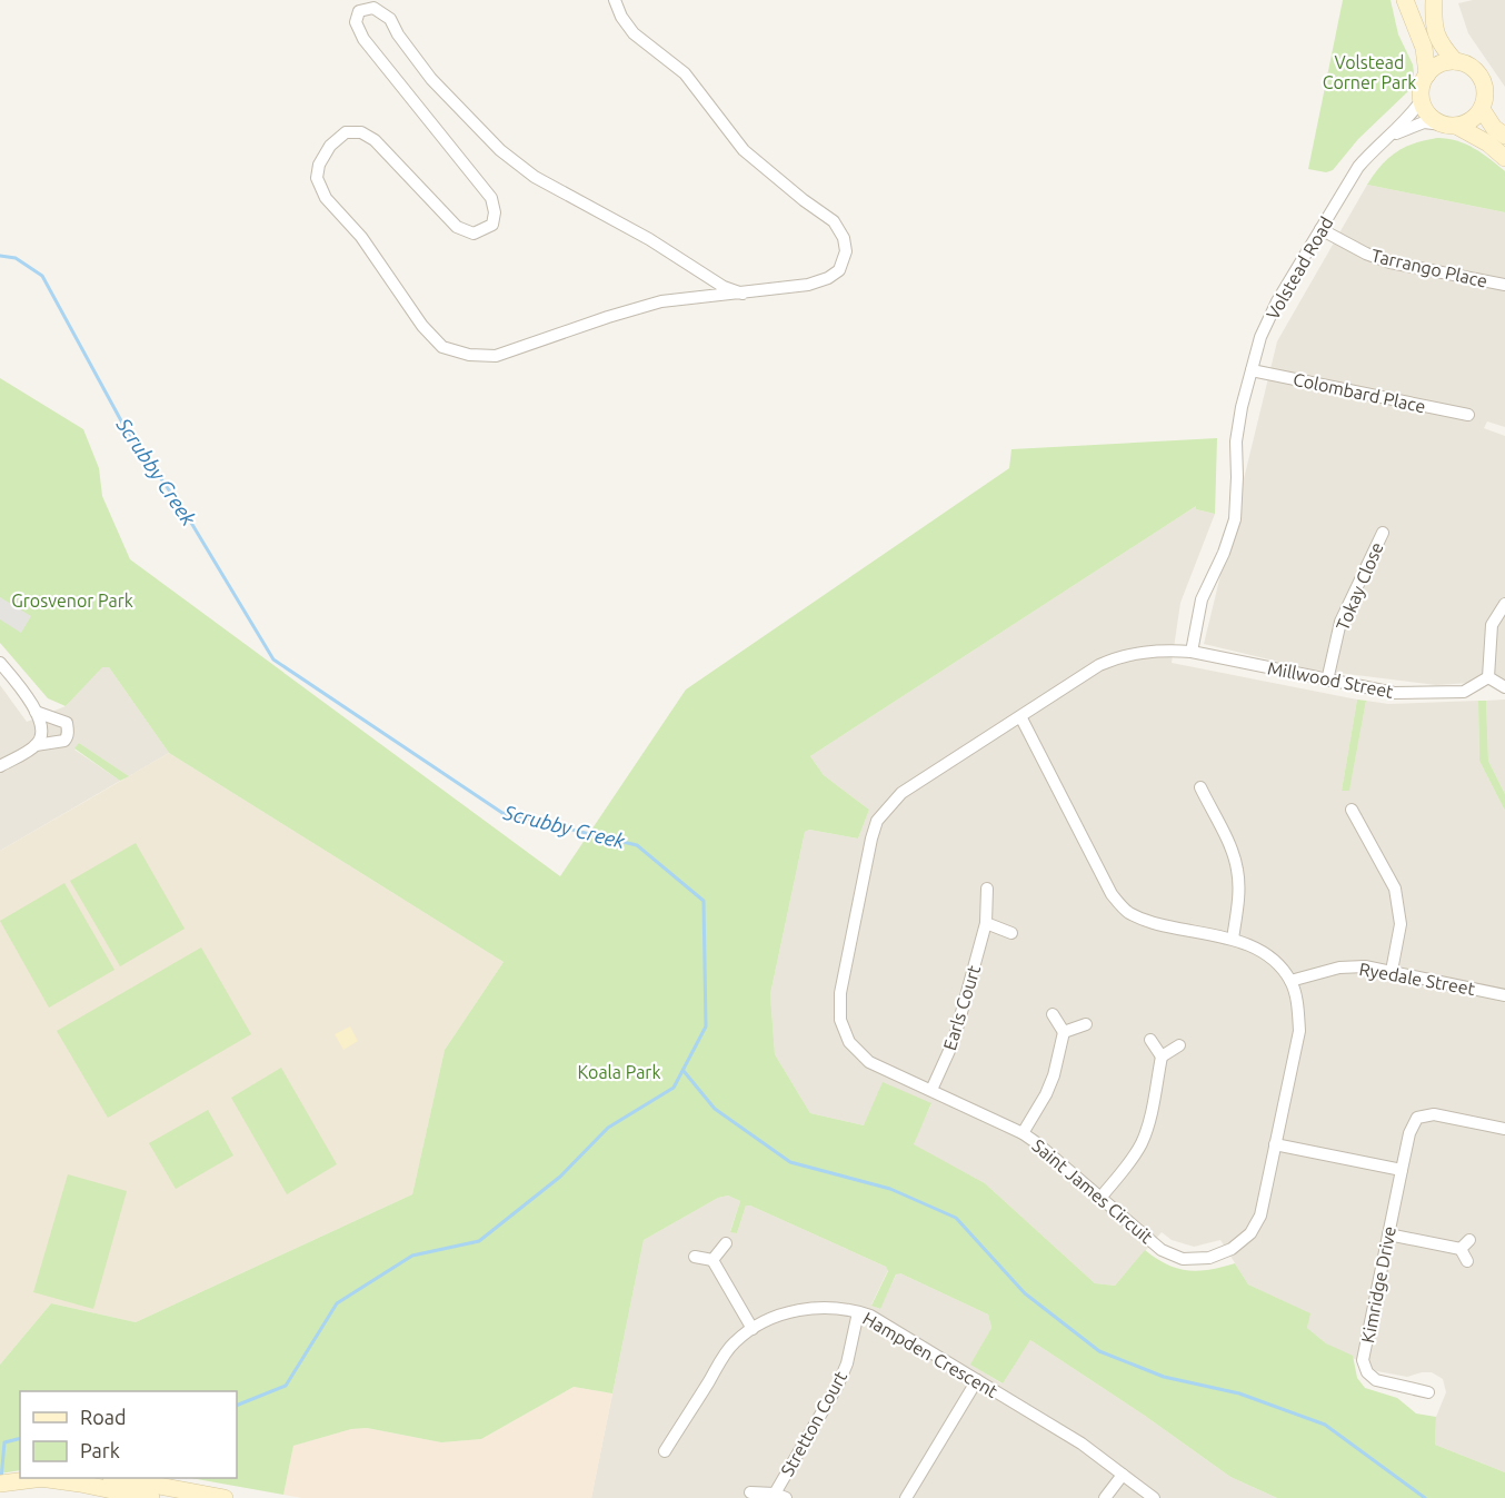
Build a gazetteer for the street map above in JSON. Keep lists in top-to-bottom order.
{
  "streets": {
    "street": [
      "Volstead Road",
      "Tarrango Place",
      "Colombard Place",
      "Tokay Close",
      "Millwood Street",
      "Ryedale Street",
      "Earls Court",
      "Saint James Circuit",
      "Kimridge Drive",
      "Hampden Crescent",
      "Stretton Court"
    ]
  },
  "crossings": [
    ["Volstead Road", "Tarrango Place"],
    ["Volstead Road", "Colombard Place"],
    ["Volstead Road", "Millwood Street"],
    ["Volstead Road", "Saint James Circuit"],
    ["Tokay Close", "Millwood Street"],
    ["Millwood Street", "Saint James Circuit"],
    ["Ryedale Street", "Saint James Circuit"],
    ["Earls Court", "Saint James Circuit"],
    ["Hampden Crescent", "Stretton Court"]
  ],
  "water": ["Scrubby Creek"],
  "parks": ["Volstead Corner Park", "Grosvenor Park", "Koala Park"],
  "legend": ["Road", "Park"]
}
